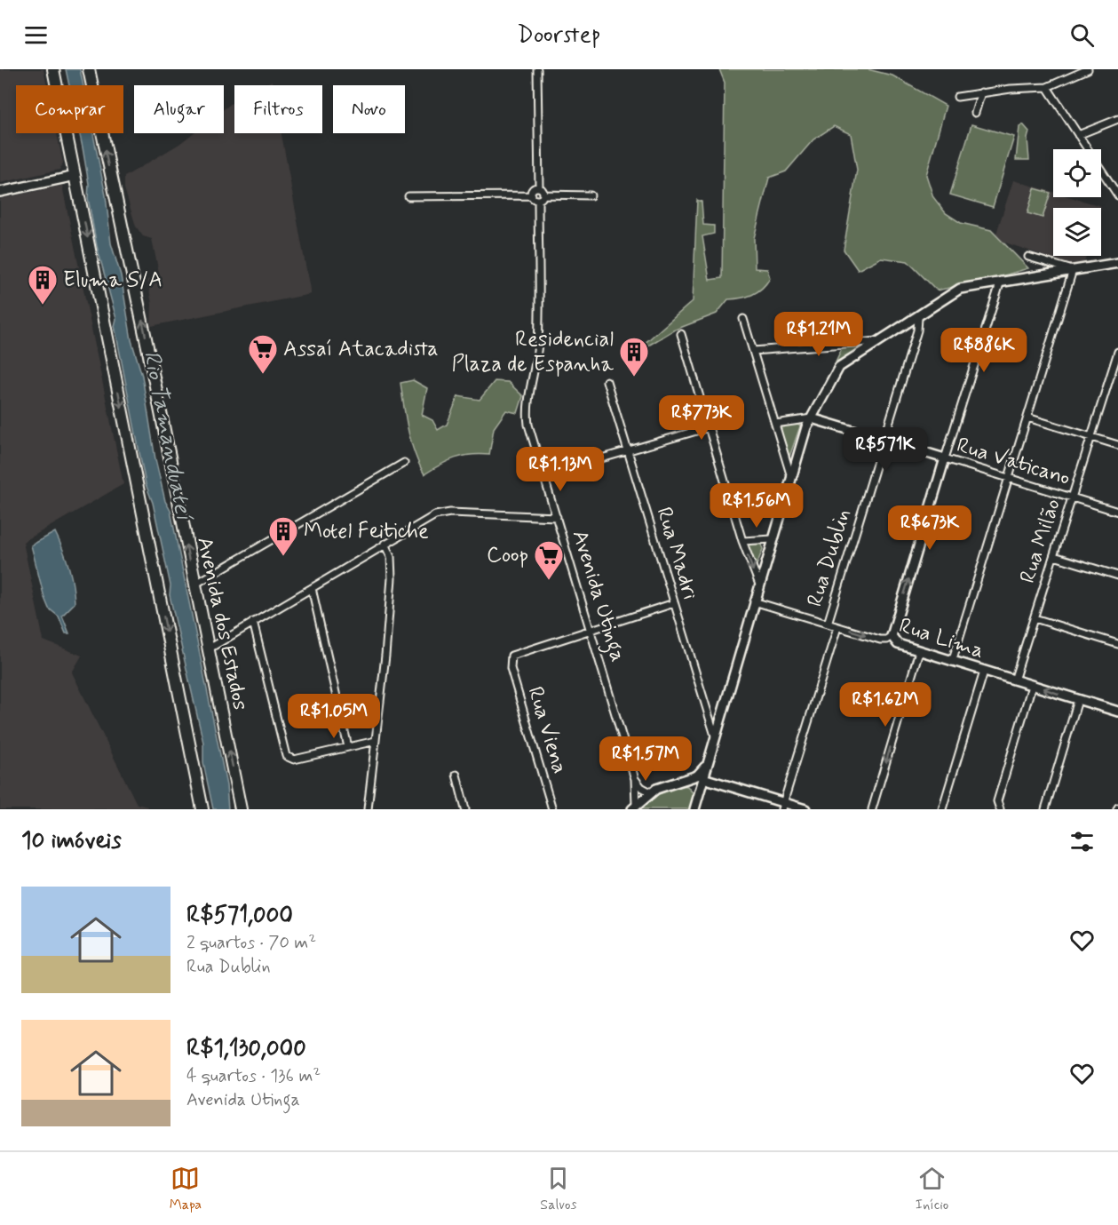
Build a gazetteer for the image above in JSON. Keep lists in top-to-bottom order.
{
  "streets": {
    "highway": ["Avenida dos Estados"],
    "main road": ["Rua Vaticano", "Rua Lima"],
    "street": [
      "Rua Milão",
      "Rua Madri",
      "Rua Dublin",
      "Avenida Utinga",
      "Rua Viena"
    ]
  },
  "crossings": [
    ["Rua Vaticano", "Rua Milão"],
    ["Rua Vaticano", "Rua Dublin"],
    ["Rua Milão", "Rua Lima"],
    ["Rua Dublin", "Rua Lima"],
    ["Avenida Utinga", "Rua Viena"]
  ],
  "water": ["Rio Tamanduateí"],
  "places": {
    "building": ["Eluma S/A", "Residencial Plaza de Espanha", "Motel Feitiche"],
    "supermarket": ["Assaí Atacadista", "Coop"]
  },
  "page": {
    "header": "Doorstep",
    "chip": [
      "Comprar",
      "Alugar",
      "Filtros",
      "Novo"
    ],
    "price": [
      "R$1.21M",
      "R$886K",
      "R$773K",
      "R$571K",
      "R$1.13M",
      "R$1.56M",
      "R$673K",
      "R$1.62M",
      "R$1.05M",
      "R$1.57M"
    ],
    "heading": "10 imóveis",
    "list": [
      {
        "name": "R$571,000",
        "note": "2 quartos · 70 m² · Rua Dublin"
      },
      {
        "name": "R$1,130,000",
        "note": "4 quartos · 136 m² · Avenida Utinga"
      }
    ],
    "tabs": ["Mapa", "Salvos", "Início"]
  }
}
